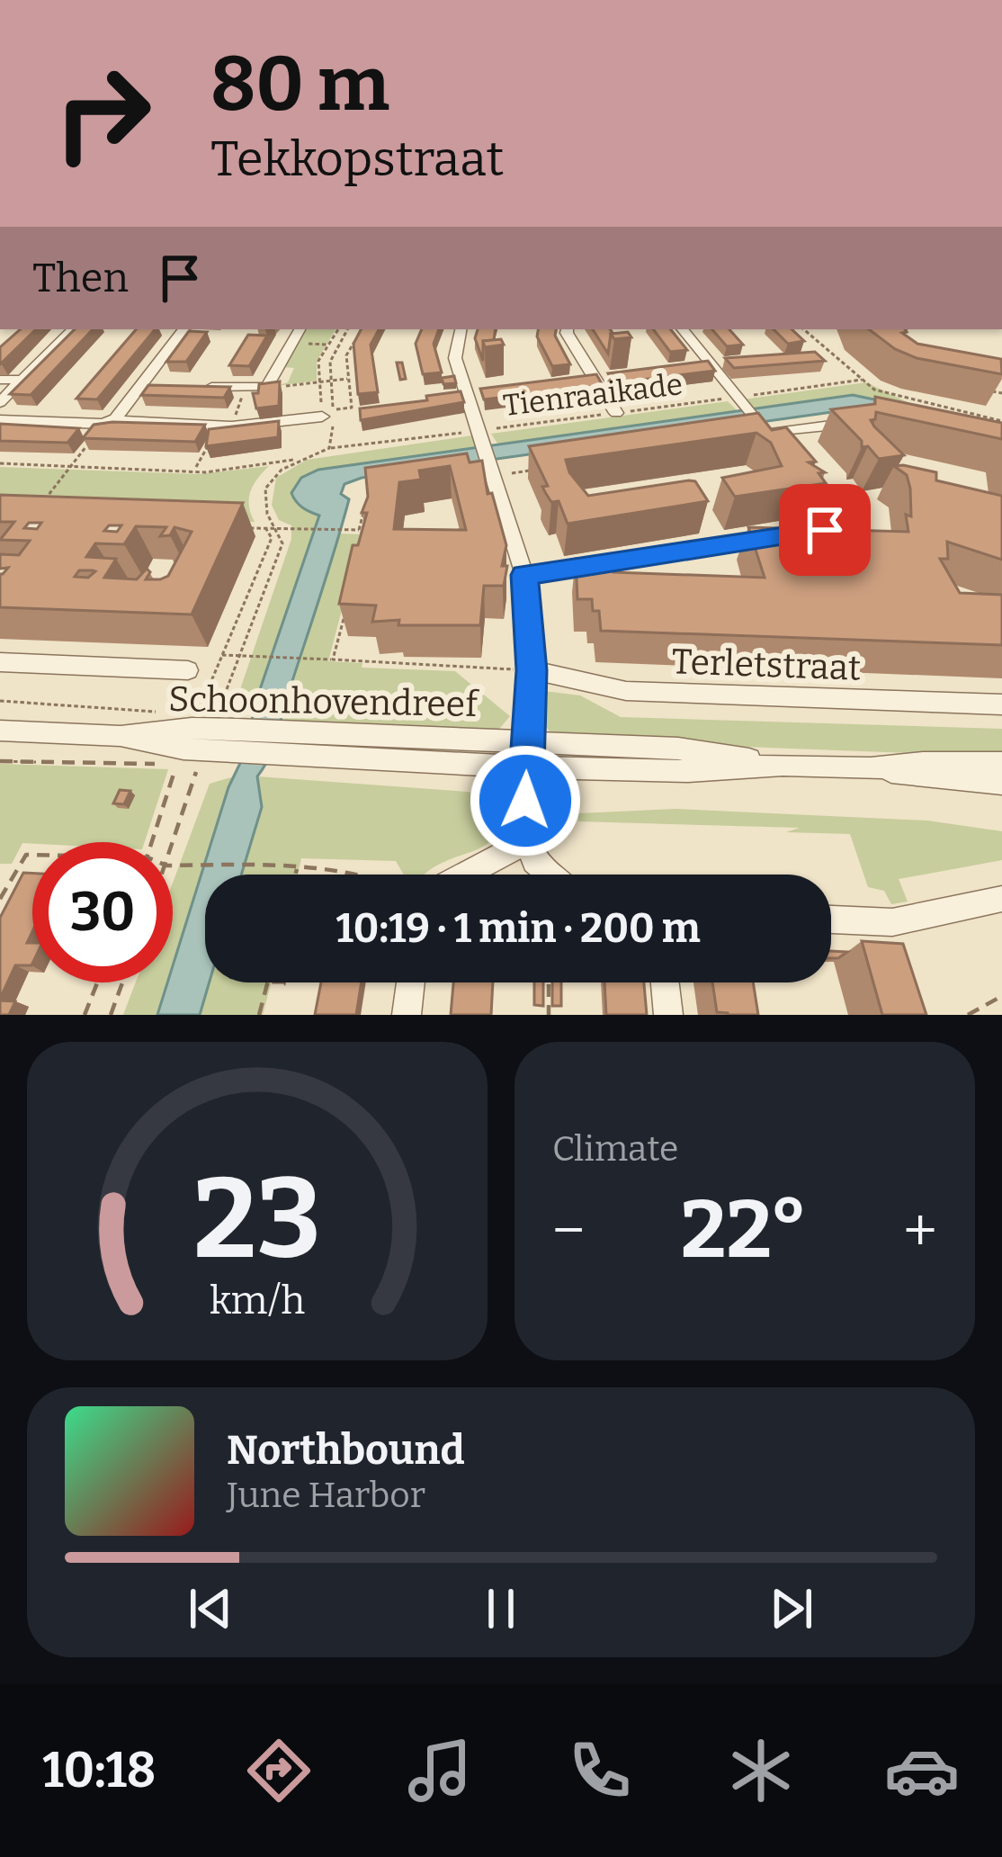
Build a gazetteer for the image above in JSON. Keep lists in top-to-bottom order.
{
  "streets": {
    "street": ["Terletstraat", "Schoonhovendreef"],
    "path": ["Tienraaikade"]
  },
  "page": {
    "turn": ["80 m", "Tekkopstraat"],
    "then": "Then",
    "limit": "30",
    "trip": "10:19 · 1 min · 200 m",
    "tile": "Climate",
    "heat": ["−", "22°", "+"],
    "song": ["Northbound", "June Harbor"],
    "tabs": "10:18",
    "gauge": ["23", "km/h"]
  }
}
